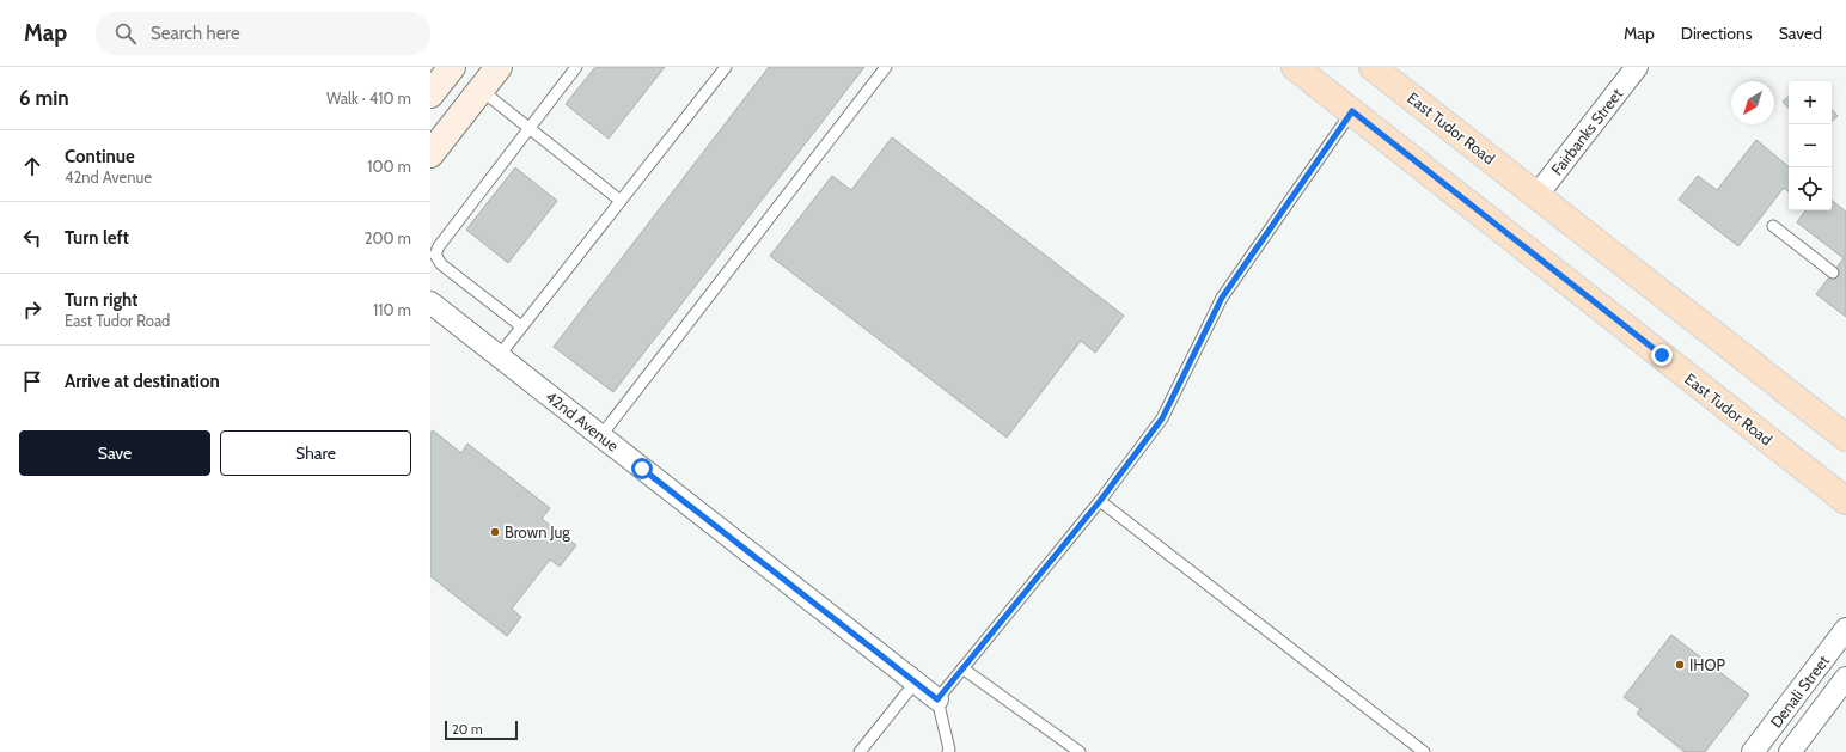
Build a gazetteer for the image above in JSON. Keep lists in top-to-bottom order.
{
  "streets": {
    "main road": ["East Tudor Road"],
    "street": ["Fairbanks Street", "42nd Avenue", "Denali Street"]
  },
  "crossings": [
    ["East Tudor Road", "Fairbanks Street"]
  ],
  "places": ["Brown Jug", "IHOP"],
  "scale_bar": "20 m",
  "north": "bottom left",
  "page": {
    "header": "Map",
    "search": "Search here",
    "nav": ["Map", "Directions", "Saved"],
    "heading": ["6 min", "Walk · 410 m"],
    "map_buttons": ["+", "−"],
    "list": [
      ["Continue", "42nd Avenue", "100 m"],
      ["Turn left", "200 m"],
      ["Turn right", "East Tudor Road", "110 m"],
      "Arrive at destination"
    ],
    "buttons": ["Save", "Share"],
    "scale": "20 m"
  }
}
